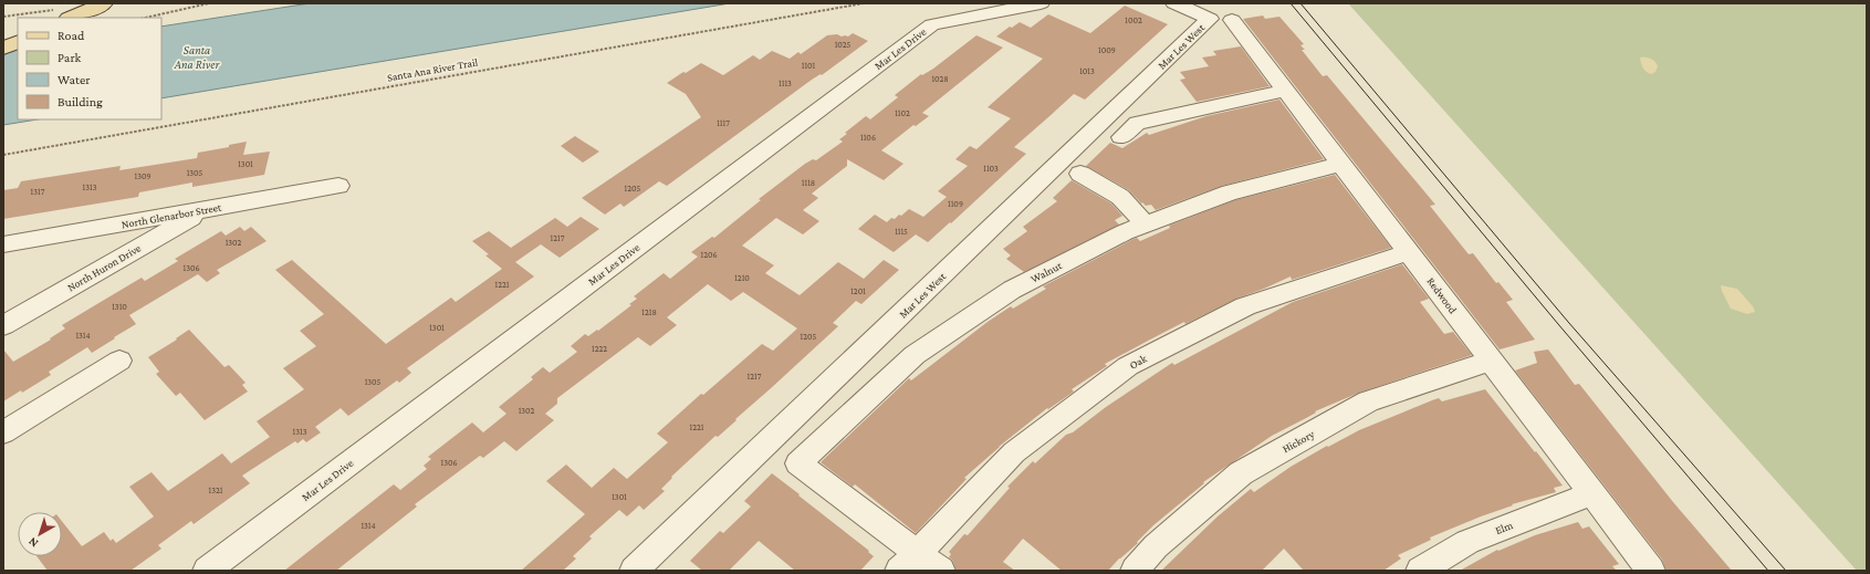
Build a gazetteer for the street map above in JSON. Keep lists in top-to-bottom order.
{
  "streets": {
    "street": [
      "Mar Les West",
      "Mar Les Drive",
      "North Glenarbor Street",
      "North Huron Drive",
      "Walnut",
      "Redwood",
      "Oak",
      "Hickory",
      "Elm"
    ],
    "path": ["Santa Ana River Trail"]
  },
  "crossings": [
    ["Mar Les West", "Redwood"],
    ["North Glenarbor Street", "North Huron Drive"],
    ["Walnut", "Redwood"],
    ["Walnut", "Oak"],
    ["Redwood", "Oak"],
    ["Redwood", "Hickory"],
    ["Redwood", "Elm"]
  ],
  "water": ["Santa Ana River"],
  "house_numbers": [
    "1002",
    "1025",
    "1009",
    "1101",
    "1013",
    "1028",
    "1113",
    "1102",
    "1117",
    "1106",
    "1301",
    "1103",
    "1305",
    "1309",
    "1118",
    "1313",
    "1205",
    "1317",
    "1109",
    "1115",
    "1217",
    "1302",
    "1206",
    "1306",
    "1210",
    "1221",
    "1201",
    "1310",
    "1218",
    "1301",
    "1314",
    "1205",
    "1222",
    "1217",
    "1305",
    "1302",
    "1221",
    "1313",
    "1306",
    "1321",
    "1301",
    "1314"
  ],
  "legend": [
    "Road",
    "Park",
    "Water",
    "Building"
  ],
  "north": "bottom left"
}
